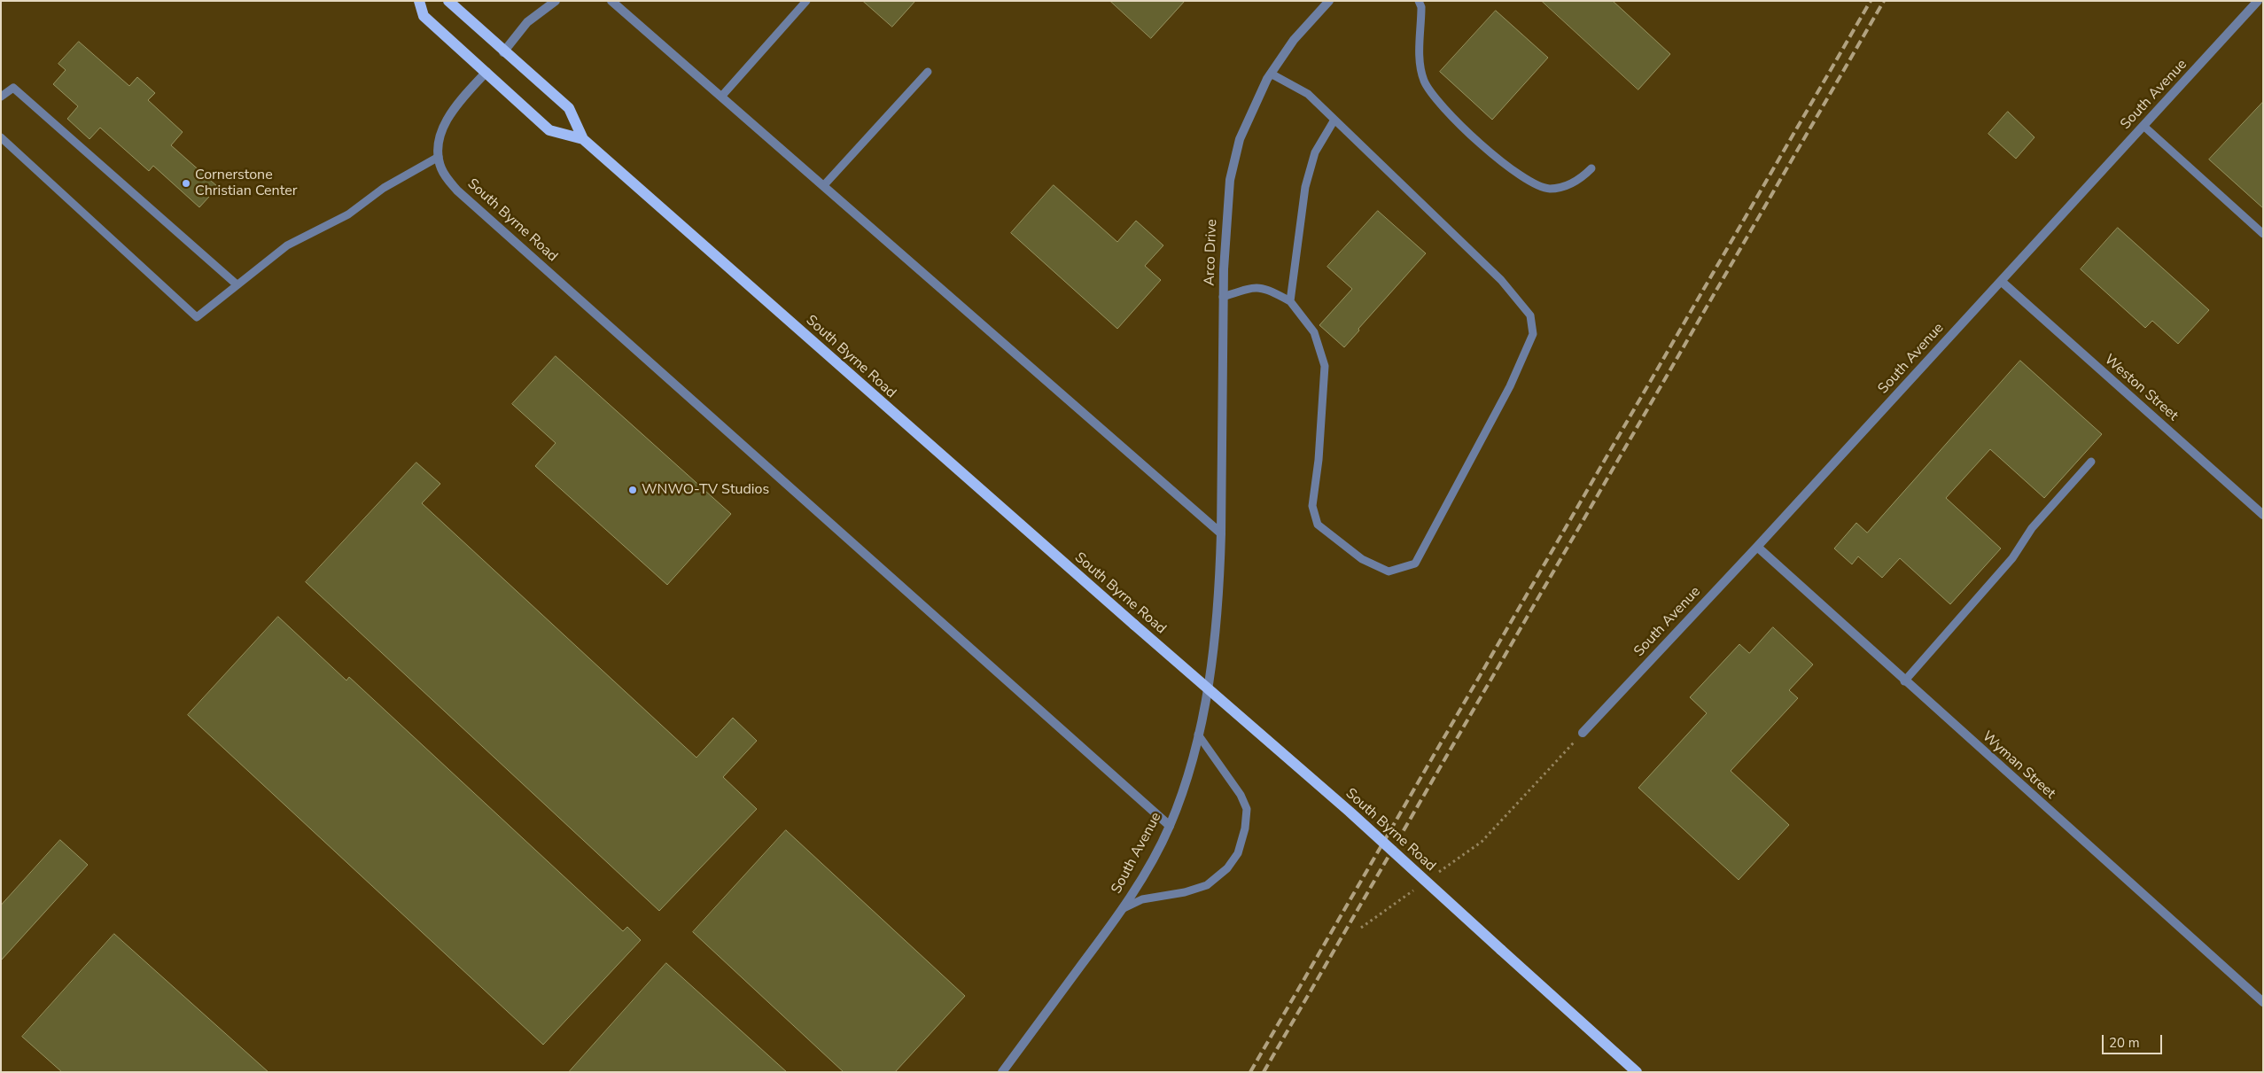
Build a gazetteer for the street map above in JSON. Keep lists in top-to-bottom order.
{
  "streets": {
    "main road": ["South Byrne Road"],
    "street": [
      "South Avenue",
      "Arco Drive",
      "Weston Street",
      "Wyman Street"
    ]
  },
  "crossings": [
    ["South Avenue", "South Byrne Road"],
    ["South Avenue", "Arco Drive"],
    ["South Avenue", "Weston Street"],
    ["South Avenue", "Wyman Street"]
  ],
  "places": ["Cornerstone Christian Center", "WNWO-TV Studios"],
  "scale_bar": "20 m"
}
